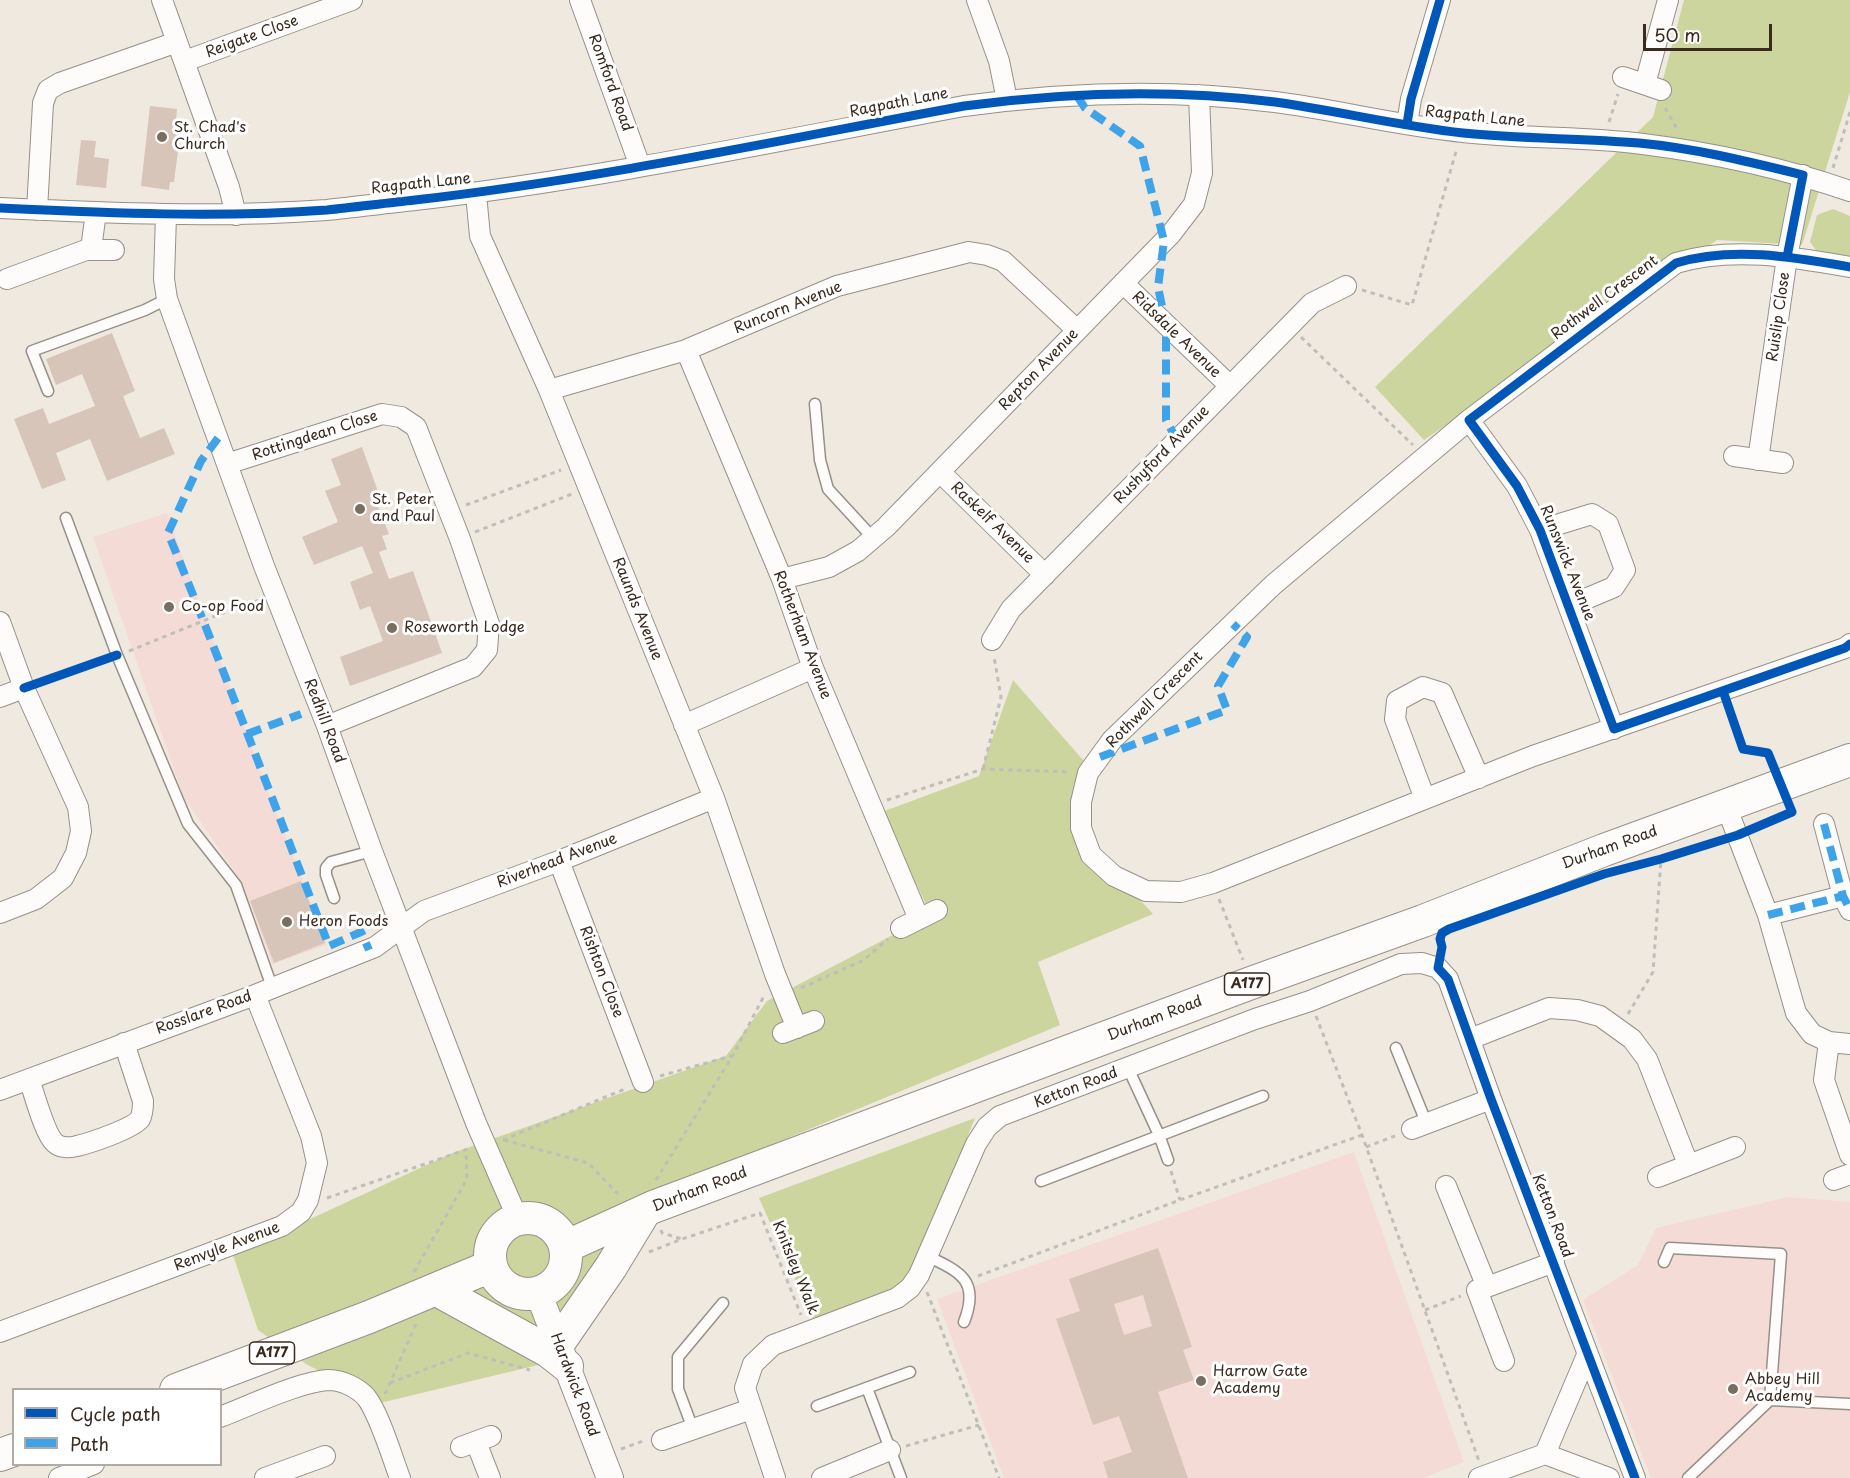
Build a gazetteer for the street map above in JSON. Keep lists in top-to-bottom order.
{
  "streets": {
    "main road": ["Durham Road", "A177"],
    "street": [
      "Reigate Close",
      "Romford Road",
      "Ragpath Lane",
      "Rothwell Crescent",
      "Runcorn Avenue",
      "Ruislip Close",
      "Ridsdale Avenue",
      "Repton Avenue",
      "Rottingdean Close",
      "Rushyford Avenue",
      "Raskelf Avenue",
      "Runswick Avenue",
      "Raunds Avenue",
      "Rotherham Avenue",
      "Redhill Road",
      "Riverhead Avenue",
      "Rishton Close",
      "Rosslare Road",
      "Ketton Road",
      "Renvyle Avenue",
      "Hardwick Road"
    ],
    "path": ["Knitsley Walk"]
  },
  "crossings": [
    ["Romford Road", "Ragpath Lane"],
    ["Ragpath Lane", "Ruislip Close"],
    ["Ragpath Lane", "Repton Avenue"],
    ["Ragpath Lane", "Raunds Avenue"],
    ["Ragpath Lane", "Redhill Road"],
    ["Rothwell Crescent", "Ruislip Close"],
    ["Rothwell Crescent", "Runswick Avenue"],
    ["Runcorn Avenue", "Repton Avenue"],
    ["Runcorn Avenue", "Raunds Avenue"],
    ["Runcorn Avenue", "Rotherham Avenue"],
    ["Ridsdale Avenue", "Repton Avenue"],
    ["Ridsdale Avenue", "Rushyford Avenue"],
    ["Repton Avenue", "Raskelf Avenue"],
    ["Repton Avenue", "Rotherham Avenue"],
    ["Rottingdean Close", "Redhill Road"],
    ["Rushyford Avenue", "Raskelf Avenue"],
    ["Raunds Avenue", "Riverhead Avenue"],
    ["Redhill Road", "Durham Road"],
    ["Redhill Road", "Riverhead Avenue"],
    ["Redhill Road", "A177"],
    ["Redhill Road", "Rosslare Road"],
    ["Redhill Road", "Hardwick Road"],
    ["Durham Road", "A177"],
    ["Durham Road", "Hardwick Road"],
    ["Riverhead Avenue", "Rishton Close"],
    ["Riverhead Avenue", "Rosslare Road"],
    ["A177", "Hardwick Road"],
    ["Rosslare Road", "Renvyle Avenue"],
    ["Ketton Road", "Knitsley Walk"]
  ],
  "places": [
    "St. Chad's Church",
    "St. Peter and Paul",
    "Co-op Food",
    "Roseworth Lodge",
    "Heron Foods",
    "Harrow Gate Academy",
    "Abbey Hill Academy"
  ],
  "legend": ["Cycle path", "Path"],
  "scale_bar": "50 m"
}
